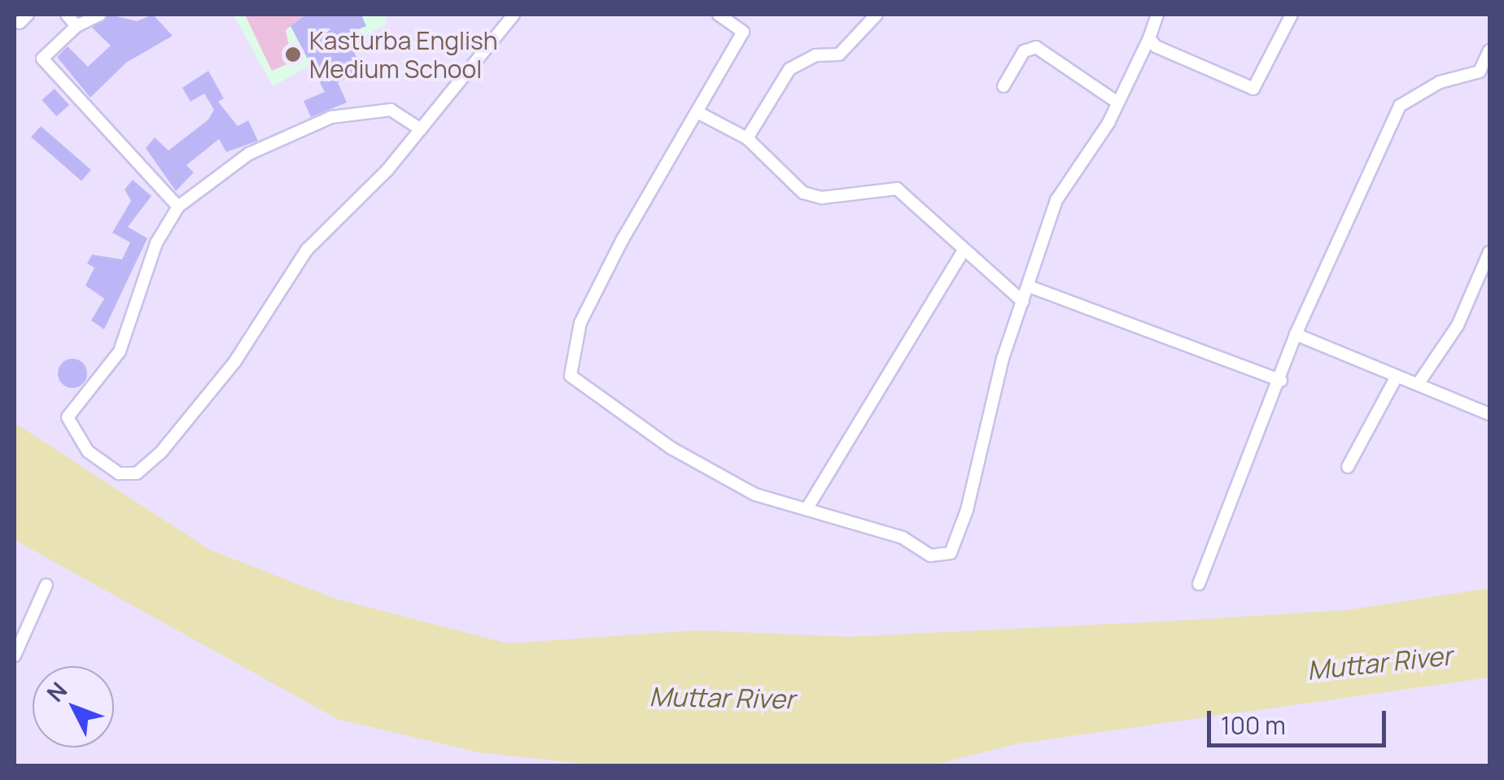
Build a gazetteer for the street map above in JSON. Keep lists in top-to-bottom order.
{
  "water": ["Muttar River"],
  "places": ["Kasturba English Medium School"],
  "scale_bar": "100 m",
  "north": "top left"
}
